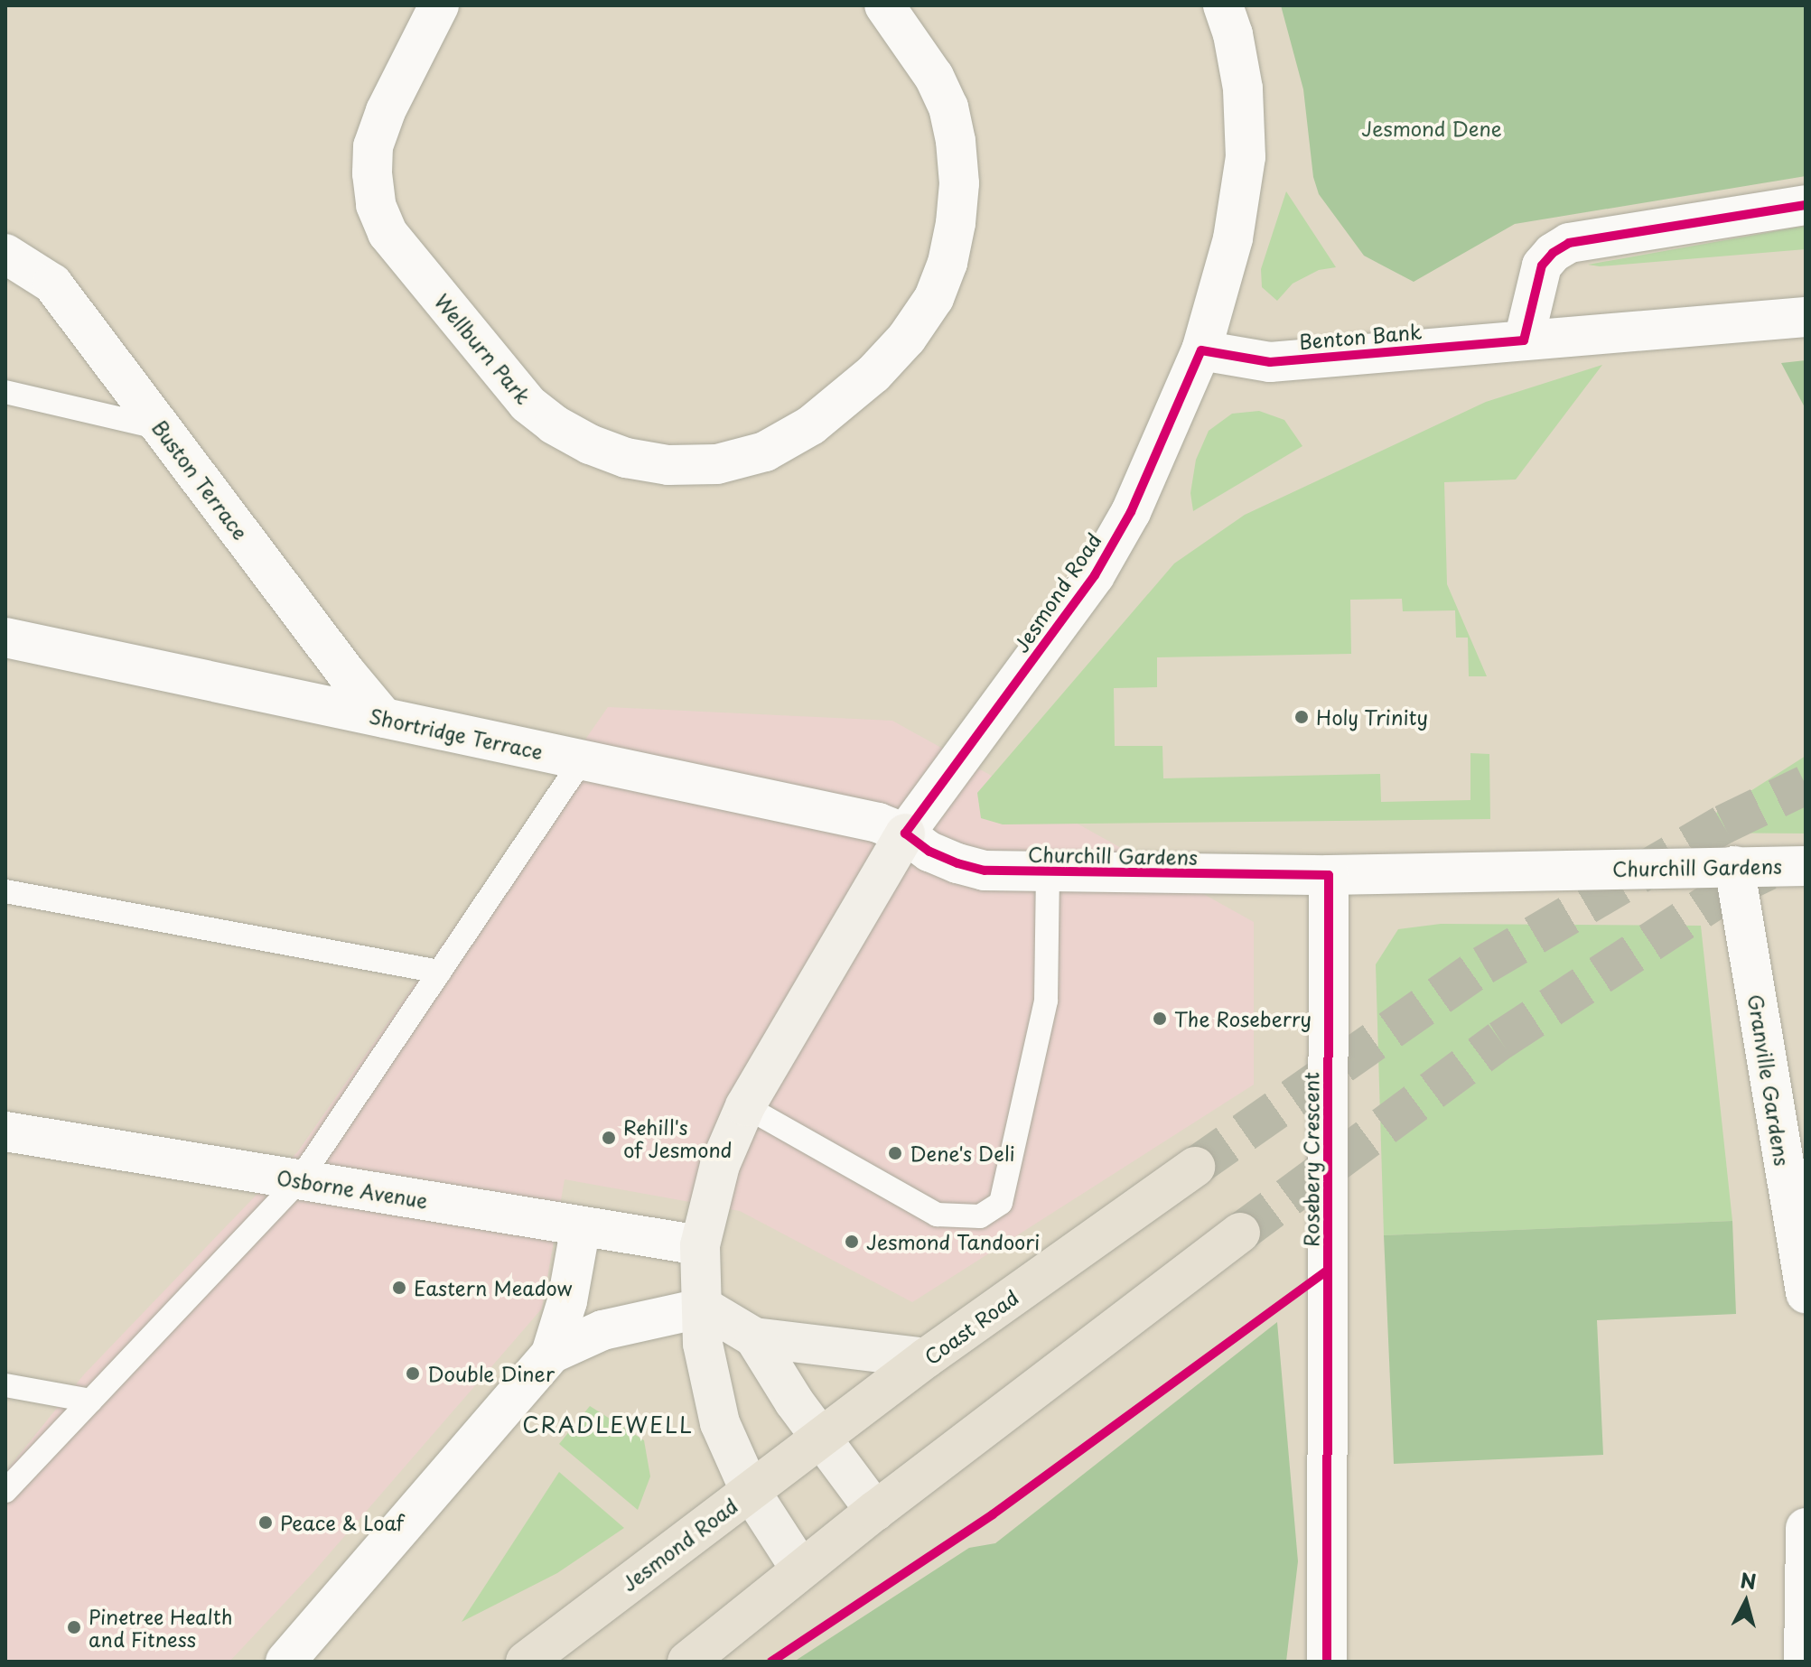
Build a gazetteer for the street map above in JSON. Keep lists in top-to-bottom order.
{
  "streets": {
    "highway": ["Jesmond Road", "Coast Road"],
    "street": [
      "Benton Bank",
      "Wellburn Park",
      "Buston Terrace",
      "Shortridge Terrace",
      "Churchill Gardens",
      "Granville Gardens",
      "Rosebery Crescent",
      "Osborne Avenue"
    ]
  },
  "crossings": [
    ["Benton Bank", "Jesmond Road"],
    ["Buston Terrace", "Shortridge Terrace"],
    ["Jesmond Road", "Shortridge Terrace"],
    ["Jesmond Road", "Churchill Gardens"],
    ["Jesmond Road", "Osborne Avenue"],
    ["Jesmond Road", "Coast Road"],
    ["Shortridge Terrace", "Churchill Gardens"],
    ["Churchill Gardens", "Granville Gardens"],
    ["Churchill Gardens", "Rosebery Crescent"]
  ],
  "districts": ["CRADLEWELL"],
  "parks": ["Jesmond Dene"],
  "places": [
    "Holy Trinity",
    "The Roseberry",
    "Rehill's of Jesmond",
    "Dene's Deli",
    "Jesmond Tandoori",
    "Eastern Meadow",
    "Double Diner",
    "Peace & Loaf",
    "Pinetree Health and Fitness"
  ],
  "north": "top"
}
